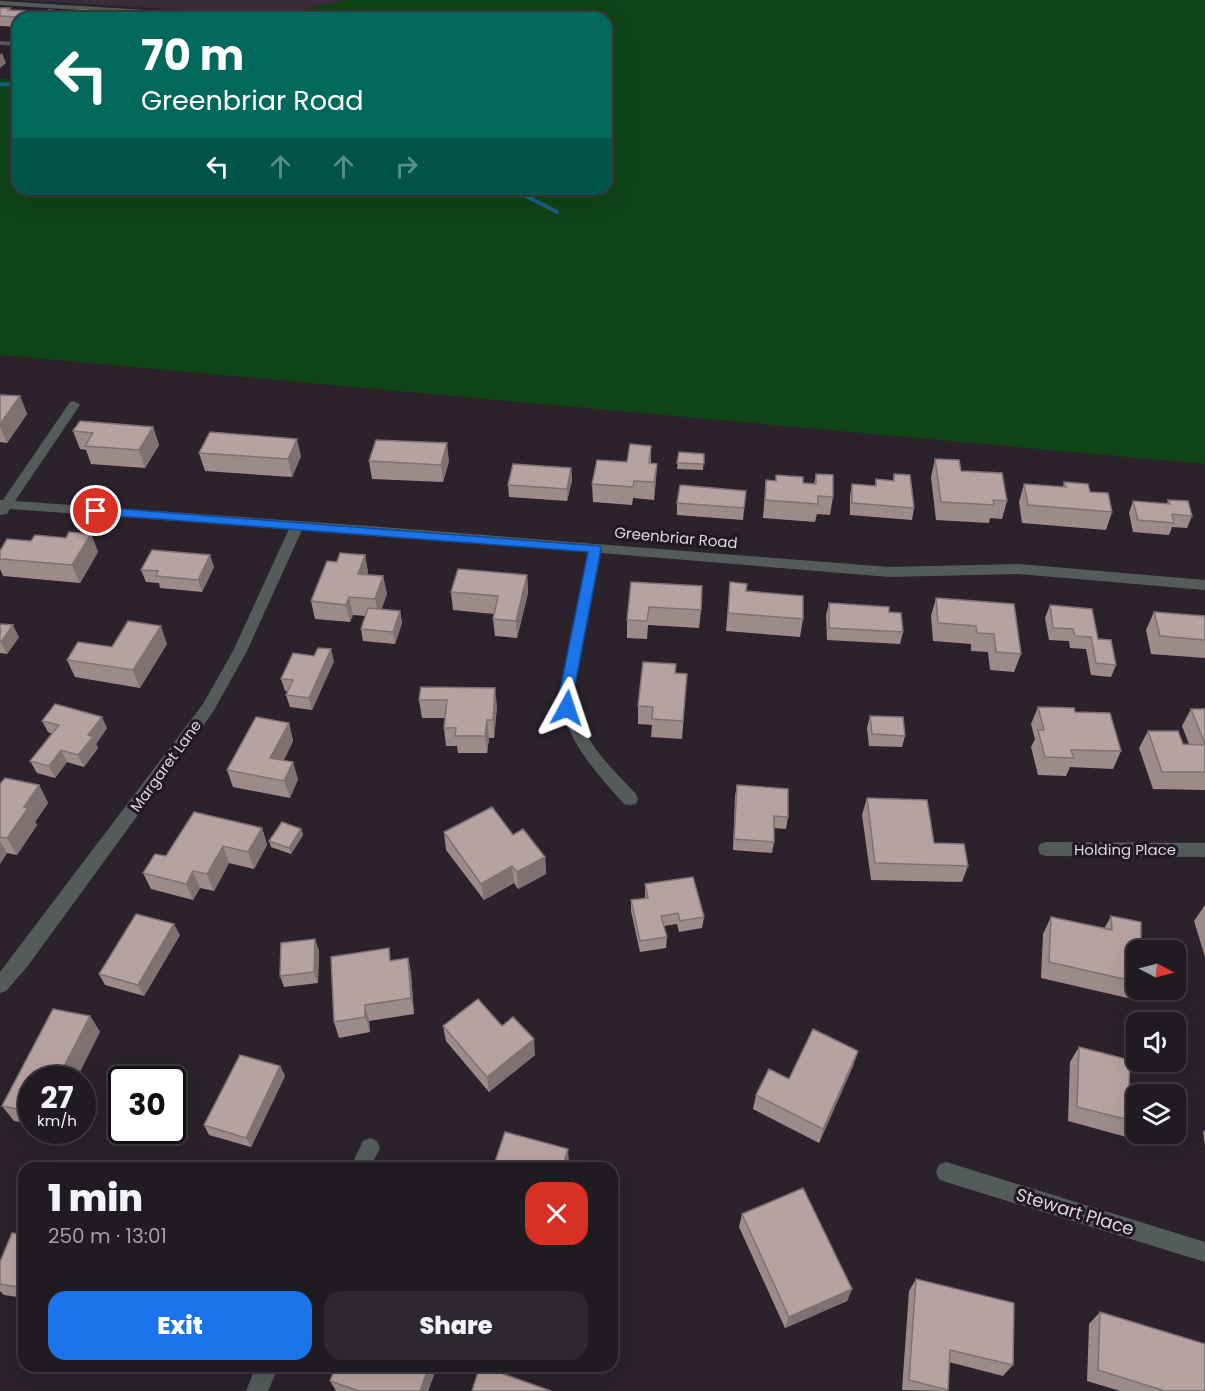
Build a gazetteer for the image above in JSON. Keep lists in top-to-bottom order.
{
  "streets": {
    "street": [
      "Greenbriar Road",
      "Margaret Lane",
      "Holding Place",
      "Stewart Place"
    ]
  },
  "crossings": [
    ["Greenbriar Road", "Margaret Lane"]
  ],
  "north": "right",
  "page": {
    "turn": ["70 m", "Greenbriar Road"],
    "speed": "27 km/h",
    "limit": "30",
    "heading": ["1 min", "250 m · 13:01"],
    "buttons": ["Exit", "Share"]
  }
}
